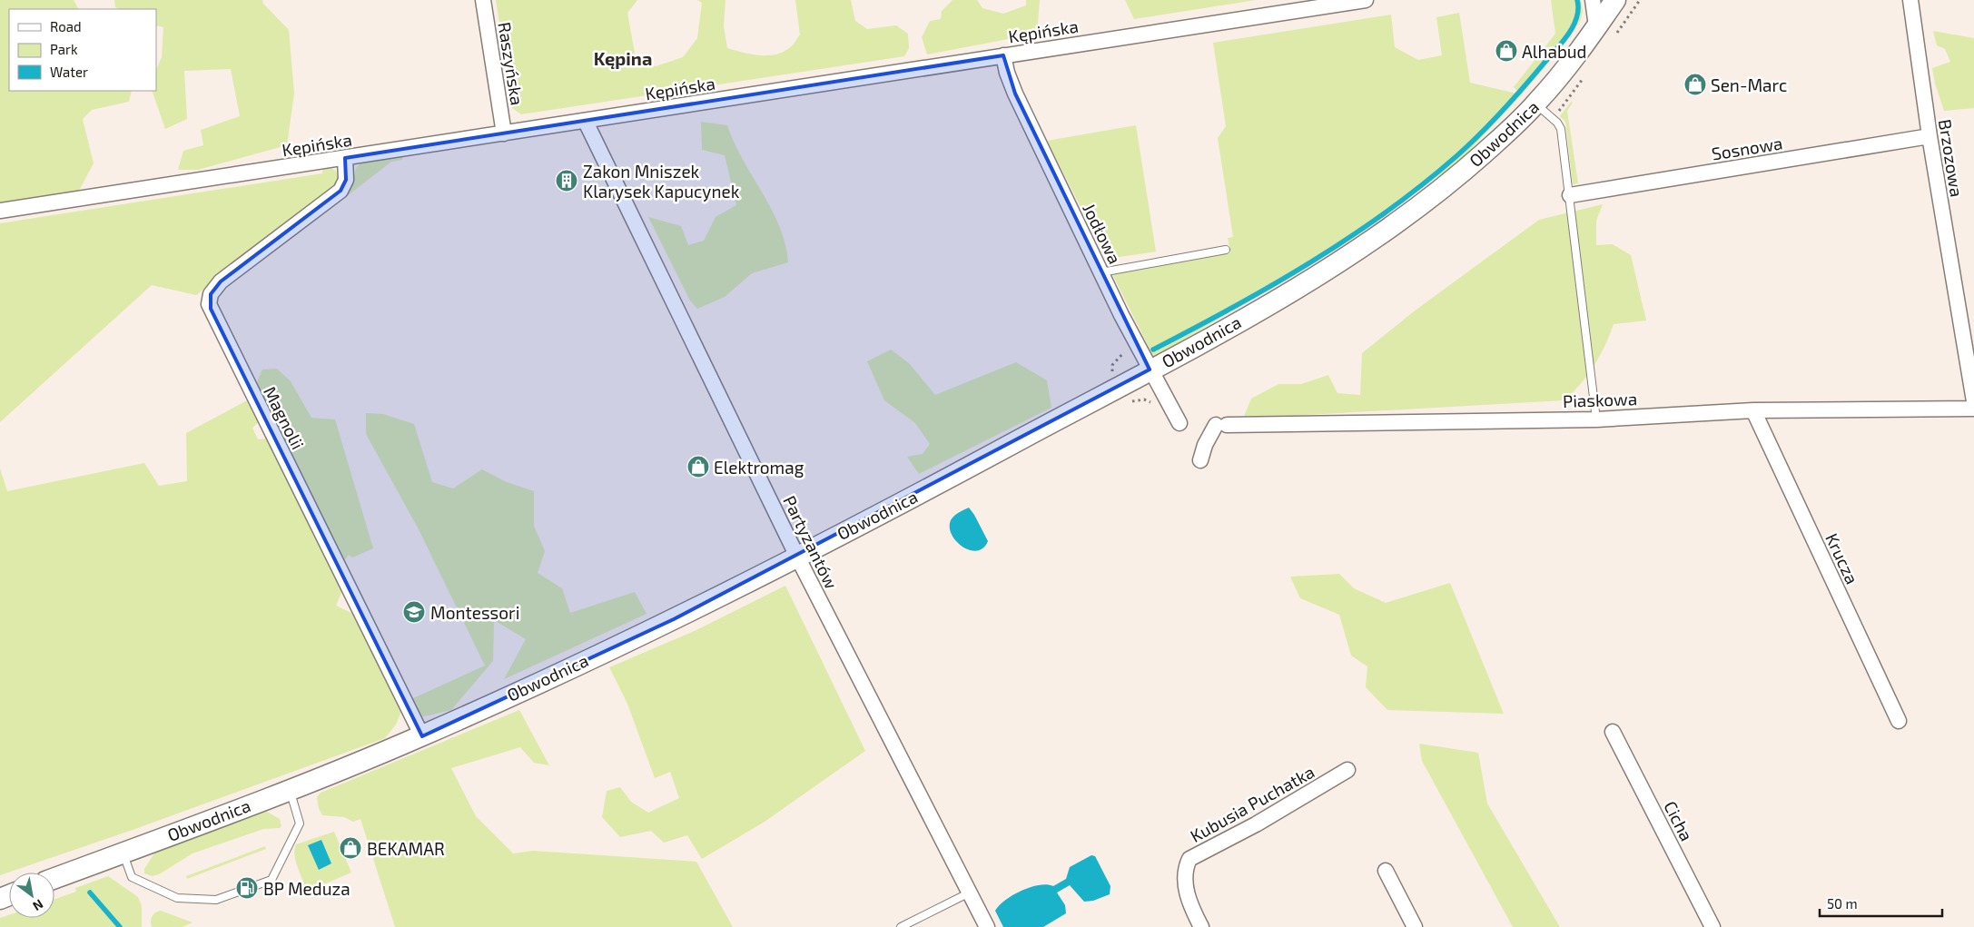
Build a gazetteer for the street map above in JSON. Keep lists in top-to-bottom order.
{
  "streets": {
    "main road": ["Obwodnica"],
    "street": [
      "Kępińska",
      "Raszyńska",
      "Sosnowa",
      "Brzozowa",
      "Jodłowa",
      "Piaskowa",
      "Magnolii",
      "Partyzantów",
      "Krucza",
      "Kubusia Puchatka",
      "Cicha"
    ]
  },
  "crossings": [
    ["Kępińska", "Raszyńska"],
    ["Kępińska", "Jodłowa"],
    ["Kępińska", "Magnolii"],
    ["Kępińska", "Partyzantów"],
    ["Obwodnica", "Jodłowa"],
    ["Obwodnica", "Magnolii"],
    ["Obwodnica", "Partyzantów"],
    ["Sosnowa", "Brzozowa"],
    ["Piaskowa", "Krucza"]
  ],
  "districts": ["Kępina"],
  "places": {
    "shop": [
      "Alhabud",
      "Sen-Marc",
      "Elektromag",
      "BEKAMAR"
    ],
    "building": ["Zakon Mniszek Klarysek Kapucynek"],
    "school or university": ["Montessori"],
    "fuel station": ["BP Meduza"]
  },
  "legend": ["Road", "Park", "Water"],
  "scale_bar": "50 m",
  "north": "bottom right"
}
